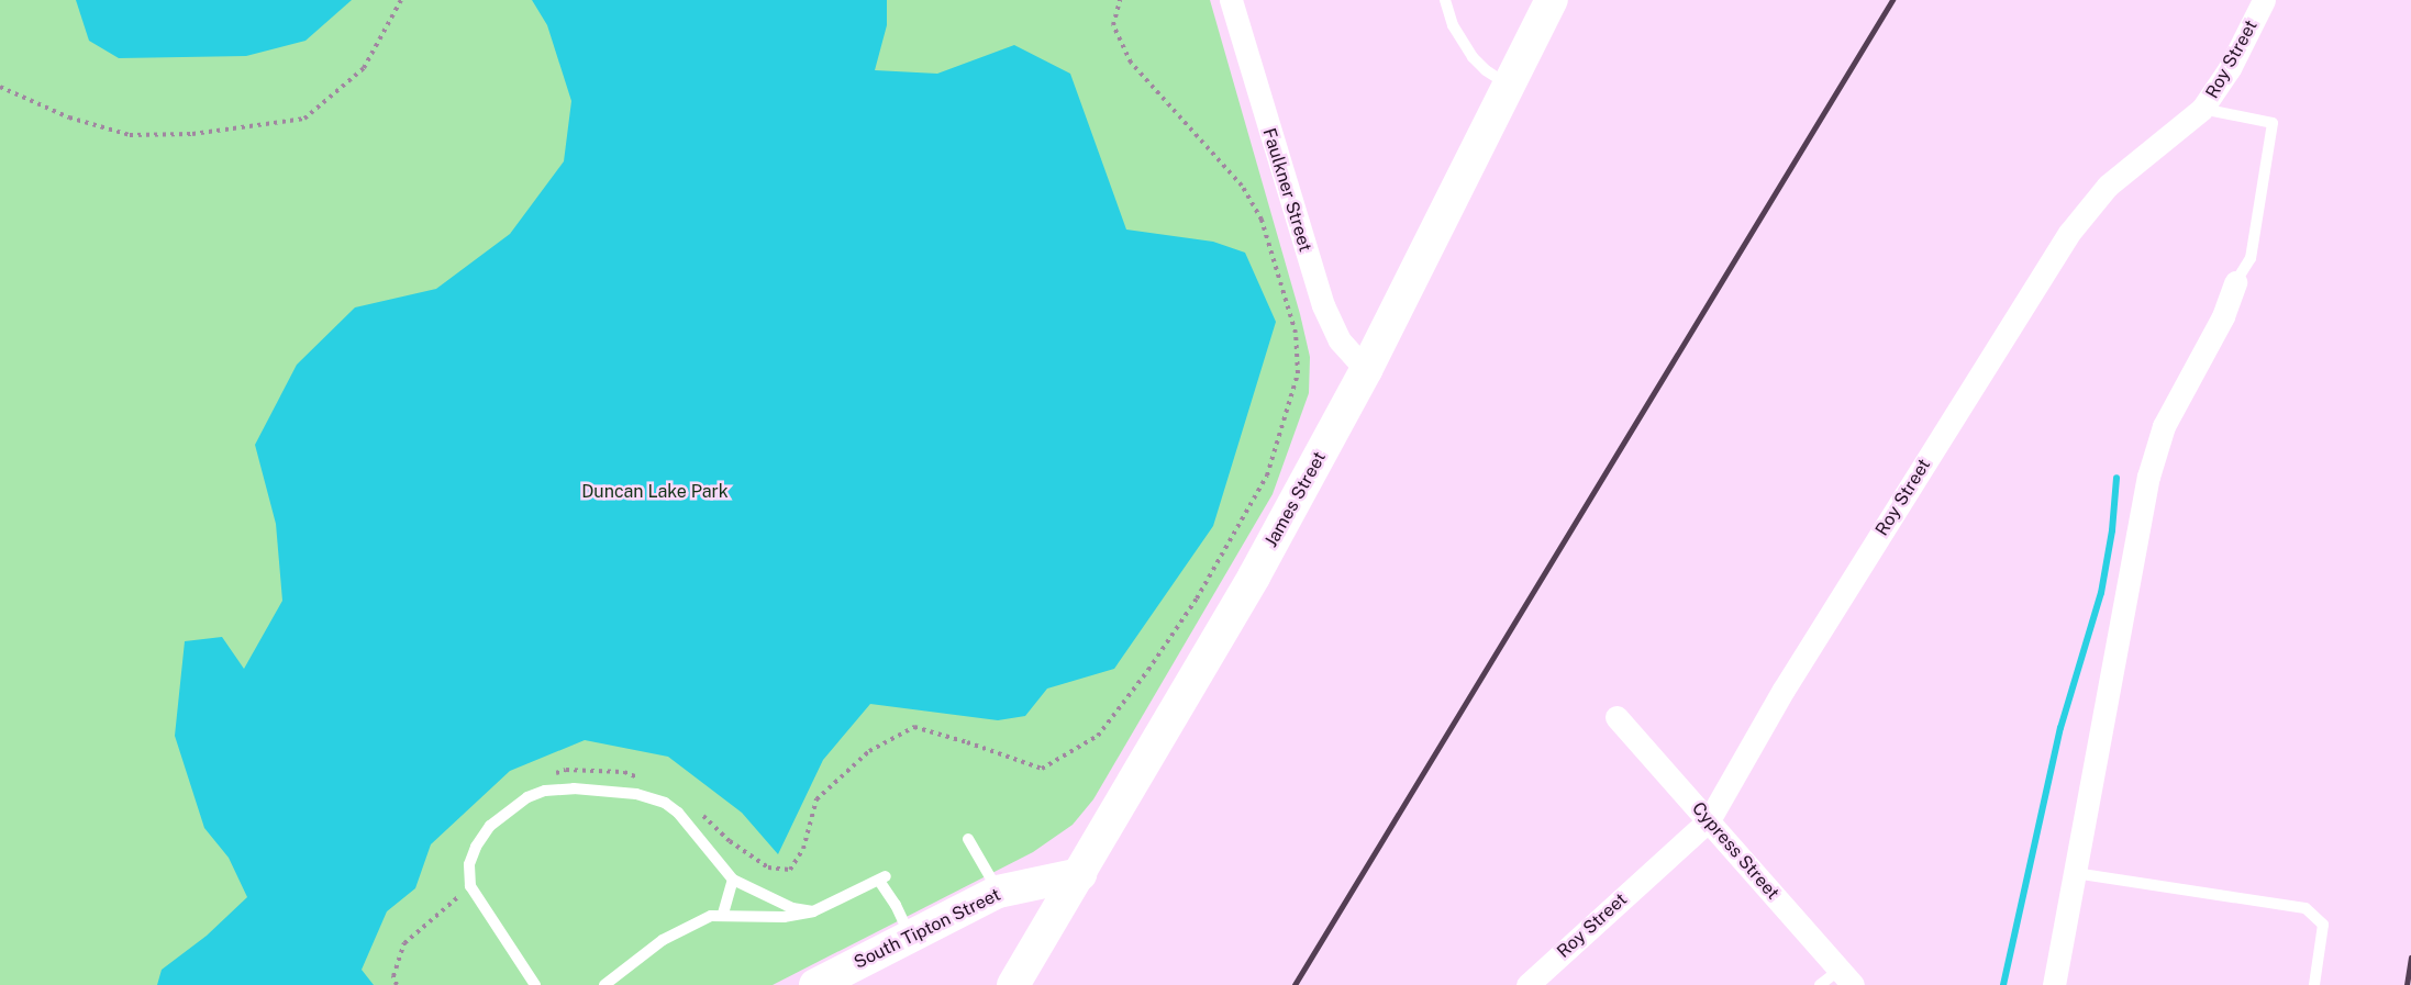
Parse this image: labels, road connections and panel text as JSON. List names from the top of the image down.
{
  "streets": {
    "street": [
      "Roy Street",
      "Faulkner Street",
      "James Street",
      "Cypress Street",
      "South Tipton Street"
    ]
  },
  "crossings": [
    ["Roy Street", "Cypress Street"],
    ["Faulkner Street", "James Street"],
    ["James Street", "South Tipton Street"]
  ],
  "parks": ["Duncan Lake Park"]
}
